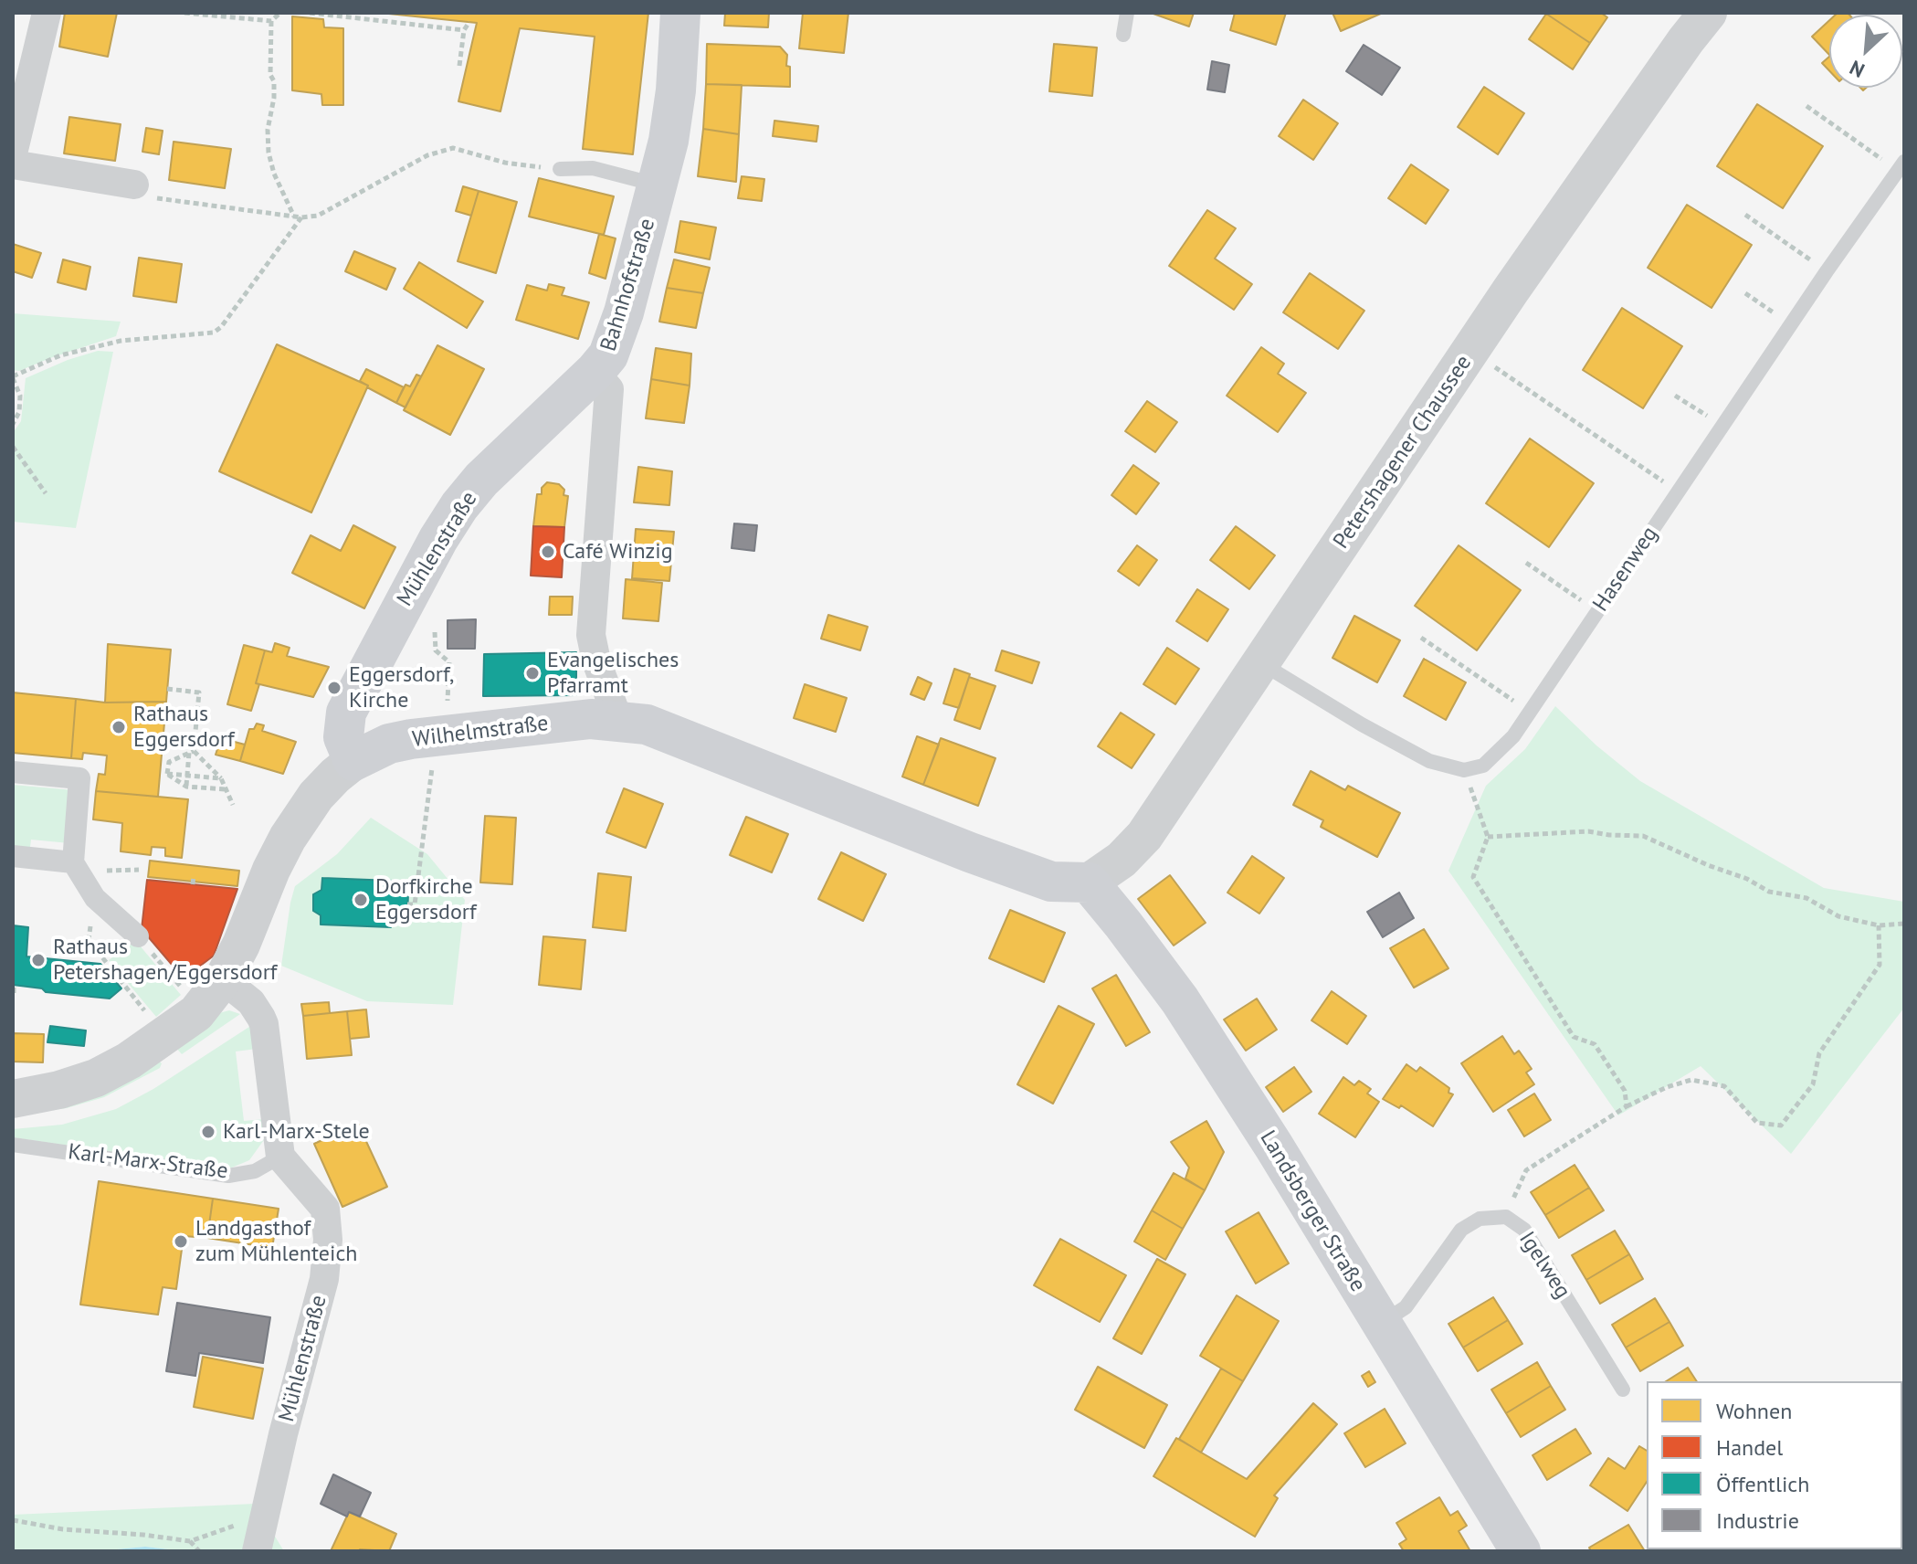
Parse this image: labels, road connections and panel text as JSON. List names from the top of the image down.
{
  "streets": {
    "main road": [
      "Bahnhofstraße",
      "Mühlenstraße",
      "Wilhelmstraße",
      "Landsberger Straße"
    ],
    "street": ["Petershagener Chaussee"],
    "lane": ["Hasenweg", "Karl-Marx-Straße", "Igelweg"]
  },
  "crossings": [
    ["Bahnhofstraße", "Mühlenstraße"],
    ["Bahnhofstraße", "Wilhelmstraße"],
    ["Petershagener Chaussee", "Wilhelmstraße"],
    ["Petershagener Chaussee", "Landsberger Straße"],
    ["Mühlenstraße", "Wilhelmstraße"],
    ["Mühlenstraße", "Karl-Marx-Straße"],
    ["Wilhelmstraße", "Landsberger Straße"],
    ["Landsberger Straße", "Igelweg"]
  ],
  "places": [
    "Café Winzig",
    "Evangelisches Pfarramt",
    "Eggersdorf, Kirche",
    "Rathaus Eggersdorf",
    "Dorfkirche Eggersdorf",
    "Rathaus Petershagen/Eggersdorf",
    "Karl-Marx-Stele",
    "Landgasthof zum Mühlenteich"
  ],
  "legend": [
    "Wohnen",
    "Handel",
    "Öffentlich",
    "Industrie"
  ],
  "north": "bottom left"
}
